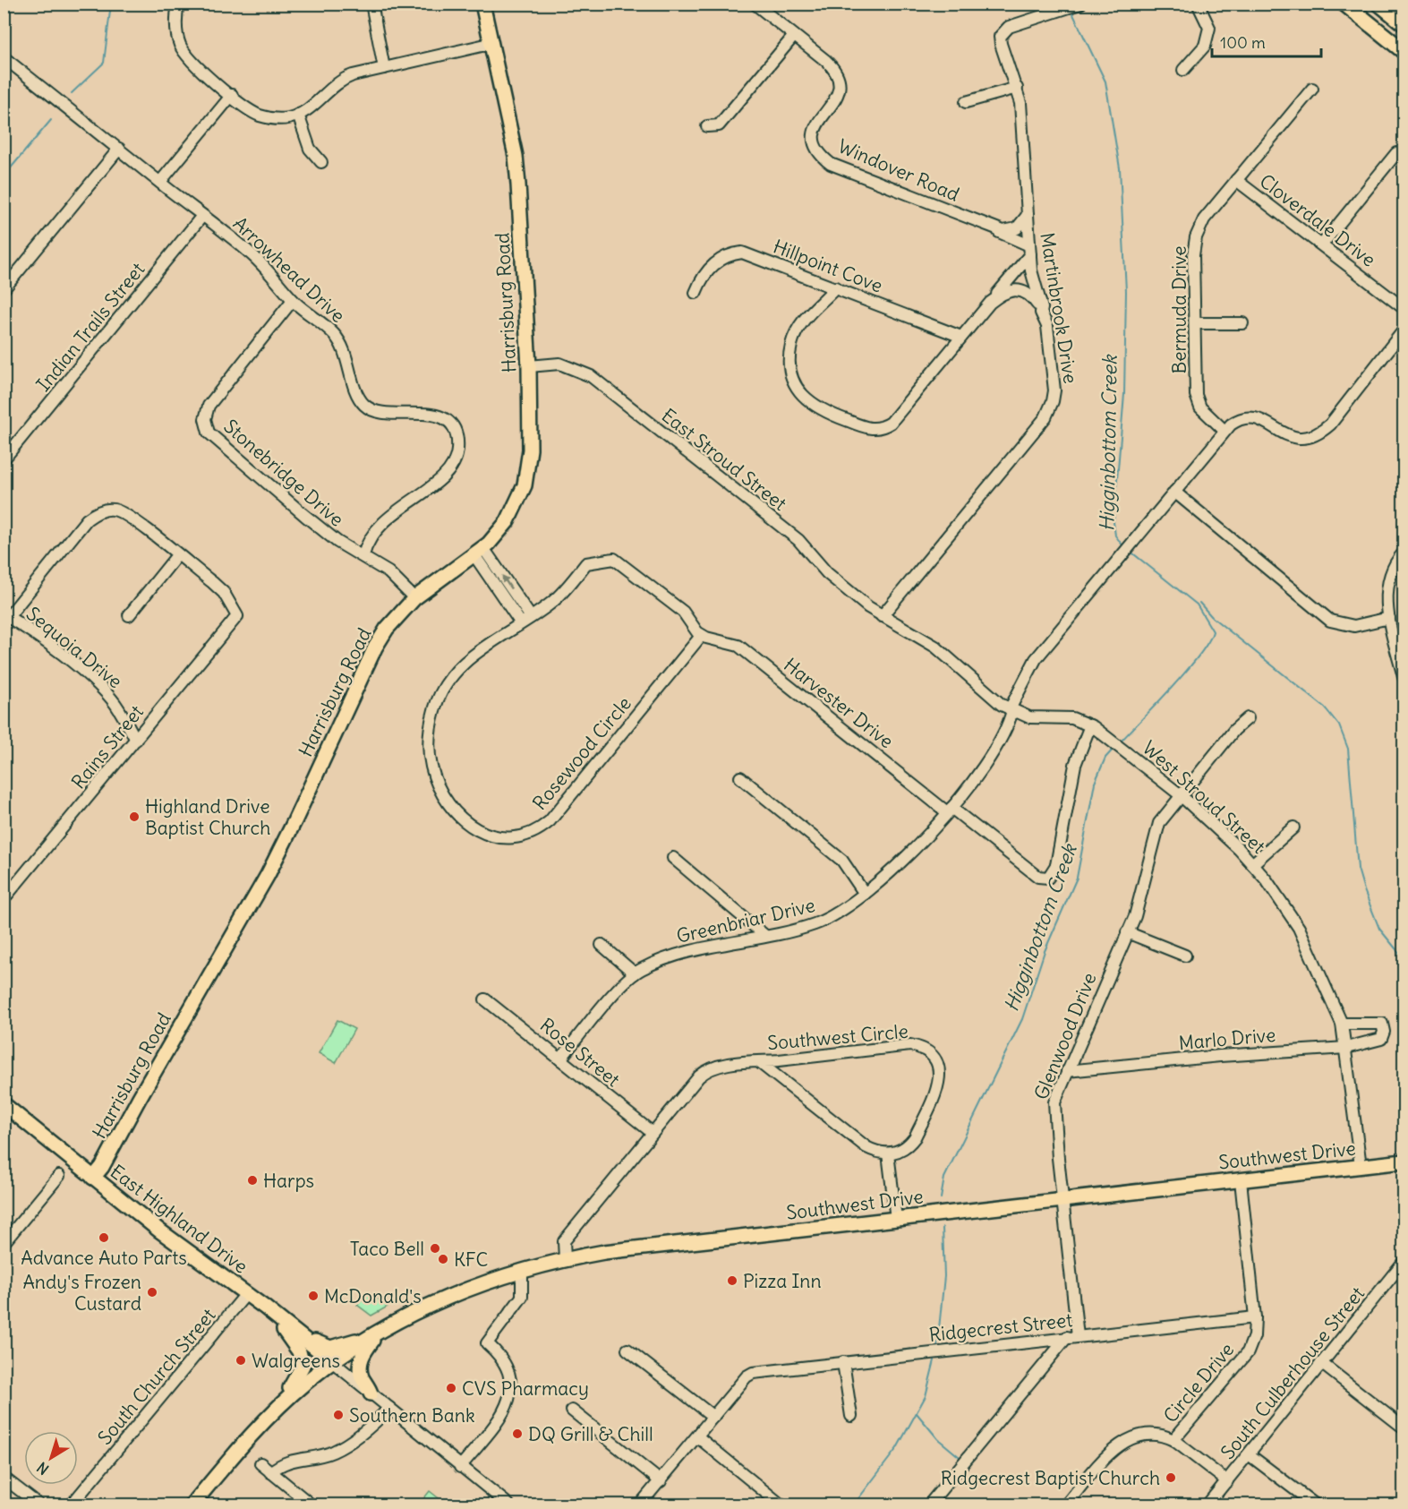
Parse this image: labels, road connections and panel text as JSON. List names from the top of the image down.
{
  "streets": {
    "main road": ["Harrisburg Road", "Southwest Drive", "East Highland Drive"],
    "street": [
      "Windover Road",
      "Cloverdale Drive",
      "Hillpoint Cove",
      "Arrowhead Drive",
      "Martinbrook Drive",
      "Bermuda Drive",
      "Indian Trails Street",
      "East Stroud Street",
      "Stonebridge Drive",
      "Sequoia Drive",
      "Harvester Drive",
      "Rains Street",
      "Rosewood Circle",
      "West Stroud Street",
      "Greenbriar Drive",
      "Glenwood Drive",
      "Southwest Circle",
      "Marlo Drive",
      "Rose Street",
      "Ridgecrest Street",
      "South Culberhouse Street",
      "South Church Street",
      "Circle Drive"
    ]
  },
  "crossings": [
    ["Windover Road", "Martinbrook Drive"],
    ["Cloverdale Drive", "Bermuda Drive"],
    ["Arrowhead Drive", "Indian Trails Street"],
    ["Arrowhead Drive", "Stonebridge Drive"],
    ["Harrisburg Road", "East Stroud Street"],
    ["Harrisburg Road", "Stonebridge Drive"],
    ["Harrisburg Road", "East Highland Drive"],
    ["Martinbrook Drive", "East Stroud Street"],
    ["Martinbrook Drive", "West Stroud Street"],
    ["Bermuda Drive", "Greenbriar Drive"],
    ["East Stroud Street", "West Stroud Street"],
    ["Sequoia Drive", "Rains Street"],
    ["Harvester Drive", "Rosewood Circle"],
    ["Harvester Drive", "West Stroud Street"],
    ["Harvester Drive", "Greenbriar Drive"],
    ["West Stroud Street", "Greenbriar Drive"],
    ["West Stroud Street", "Glenwood Drive"],
    ["West Stroud Street", "Marlo Drive"],
    ["West Stroud Street", "Southwest Drive"],
    ["Greenbriar Drive", "Rose Street"],
    ["Glenwood Drive", "Marlo Drive"],
    ["Glenwood Drive", "Southwest Drive"],
    ["Glenwood Drive", "Ridgecrest Street"],
    ["Southwest Circle", "Rose Street"],
    ["Southwest Circle", "Southwest Drive"],
    ["Southwest Drive", "East Highland Drive"],
    ["Southwest Drive", "Circle Drive"],
    ["East Highland Drive", "South Church Street"],
    ["Ridgecrest Street", "Circle Drive"]
  ],
  "water": ["Higginbottom Creek"],
  "places": [
    "Highland Drive Baptist Church",
    "Harps",
    "Advance Auto Parts",
    "Taco Bell",
    "KFC",
    "Pizza Inn",
    "Andy's Frozen Custard",
    "McDonald's",
    "Walgreens",
    "CVS Pharmacy",
    "Southern Bank",
    "DQ Grill & Chill",
    "Ridgecrest Baptist Church"
  ],
  "scale_bar": "100 m",
  "north": "bottom left"
}
